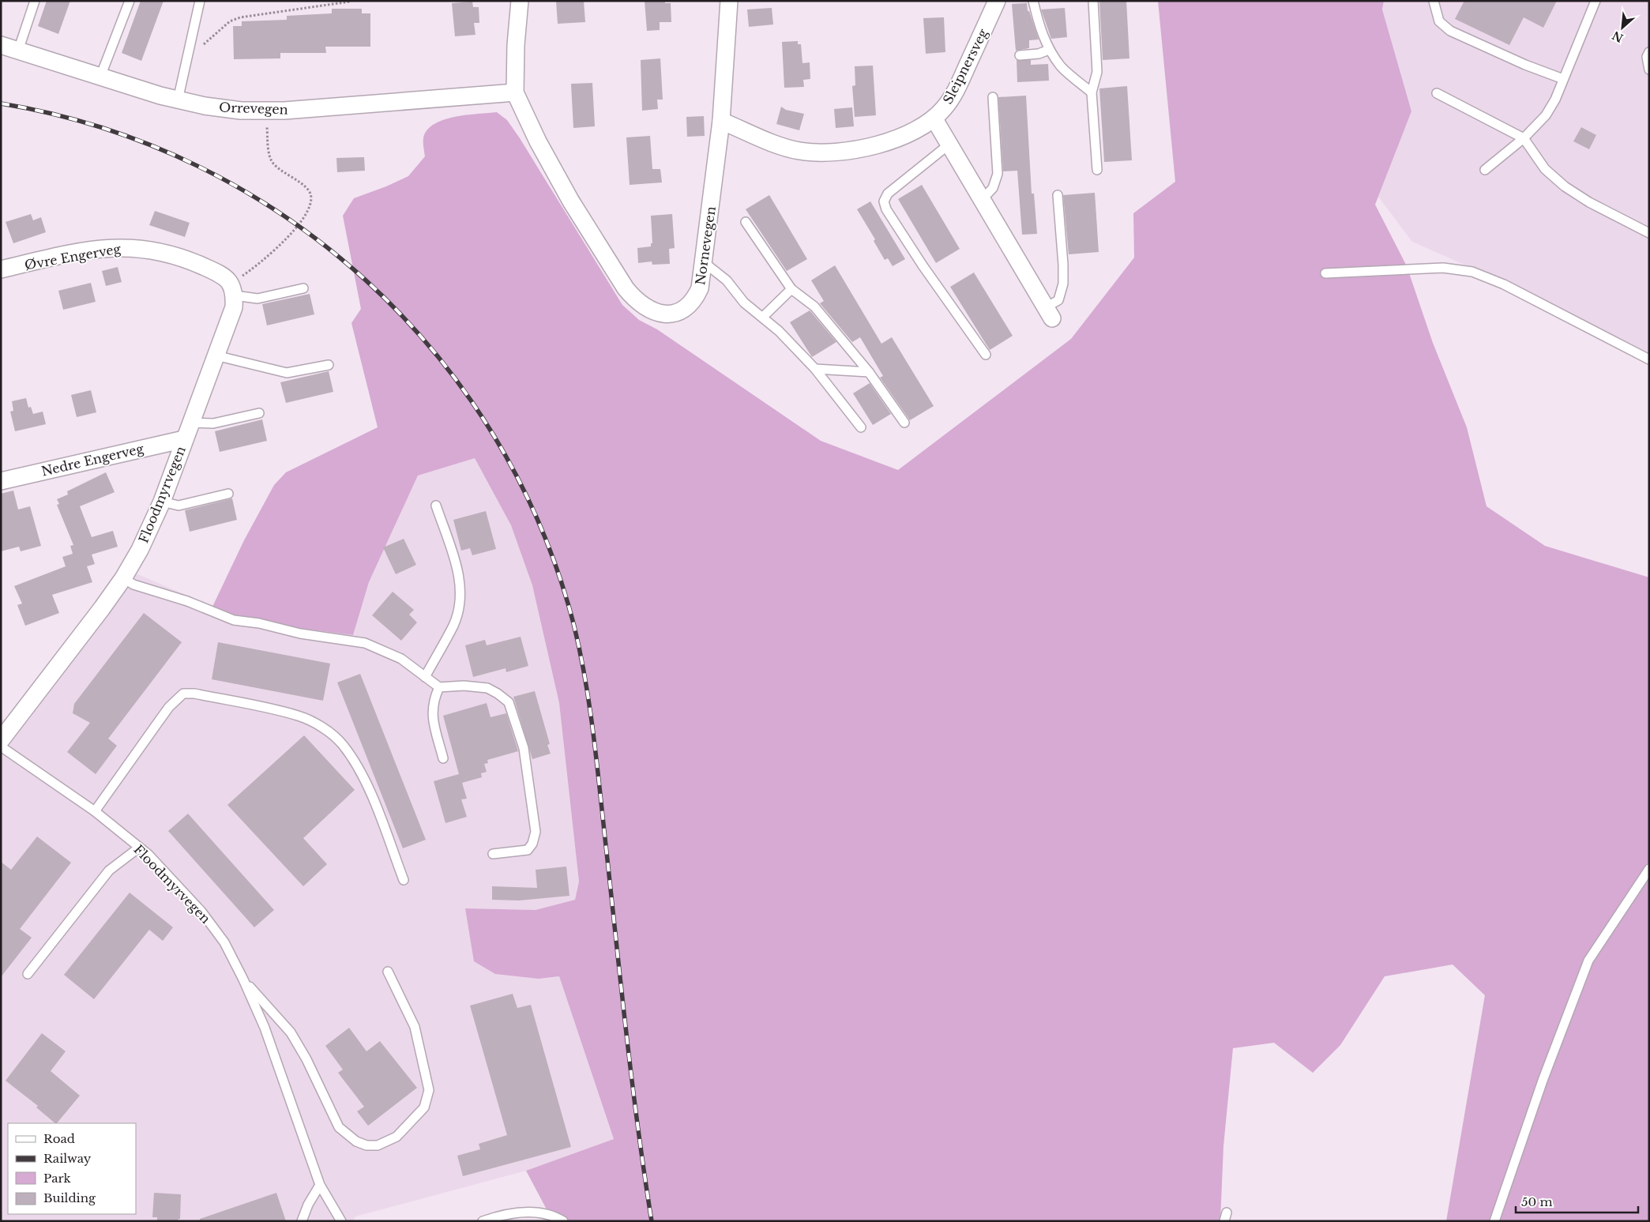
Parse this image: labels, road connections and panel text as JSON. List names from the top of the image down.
{
  "streets": {
    "street": [
      "Sleipnersveg",
      "Orrevegen",
      "Nornevegen",
      "Øvre Engerveg",
      "Nedre Engerveg",
      "Floodmyrvegen"
    ]
  },
  "crossings": [
    ["Sleipnersveg", "Nornevegen"],
    ["Orrevegen", "Nornevegen"],
    ["Øvre Engerveg", "Floodmyrvegen"],
    ["Nedre Engerveg", "Floodmyrvegen"]
  ],
  "legend": [
    "Road",
    "Railway",
    "Park",
    "Building"
  ],
  "scale_bar": "50 m",
  "north": "bottom left"
}
